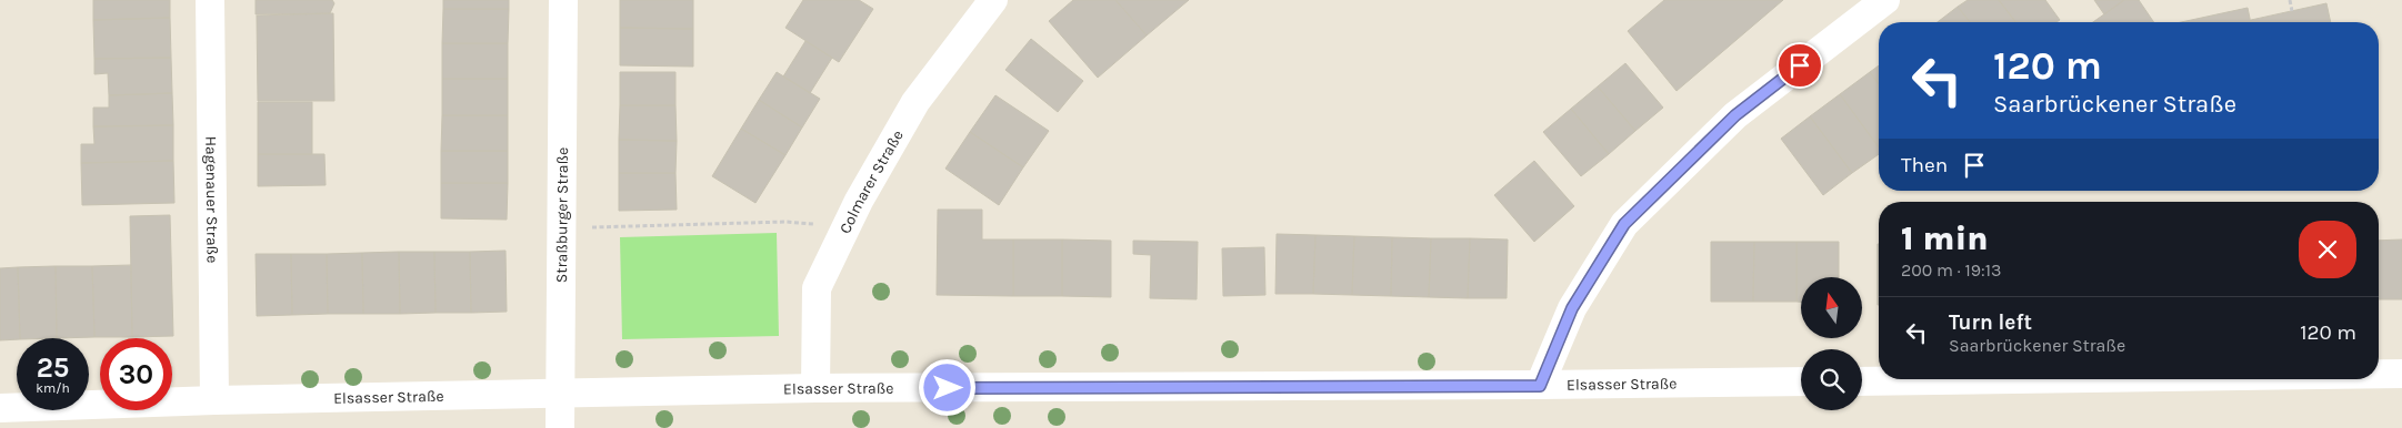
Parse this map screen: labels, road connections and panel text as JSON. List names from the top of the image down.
{
  "streets": {
    "street": [
      "Colmarer Straße",
      "Hagenauer Straße",
      "Straßburger Straße",
      "Elsasser Straße"
    ]
  },
  "crossings": [
    ["Colmarer Straße", "Elsasser Straße"],
    ["Hagenauer Straße", "Elsasser Straße"],
    ["Straßburger Straße", "Elsasser Straße"]
  ],
  "north": "top",
  "page": {
    "turn": ["120 m", "Saarbrückener Straße"],
    "then": "Then",
    "heading": ["1 min", "200 m · 19:13"],
    "list": [
      {
        "name": "Turn left",
        "note": "Saarbrückener Straße",
        "value": "120 m"
      }
    ],
    "speed": "25 km/h",
    "limit": "30"
  }
}
